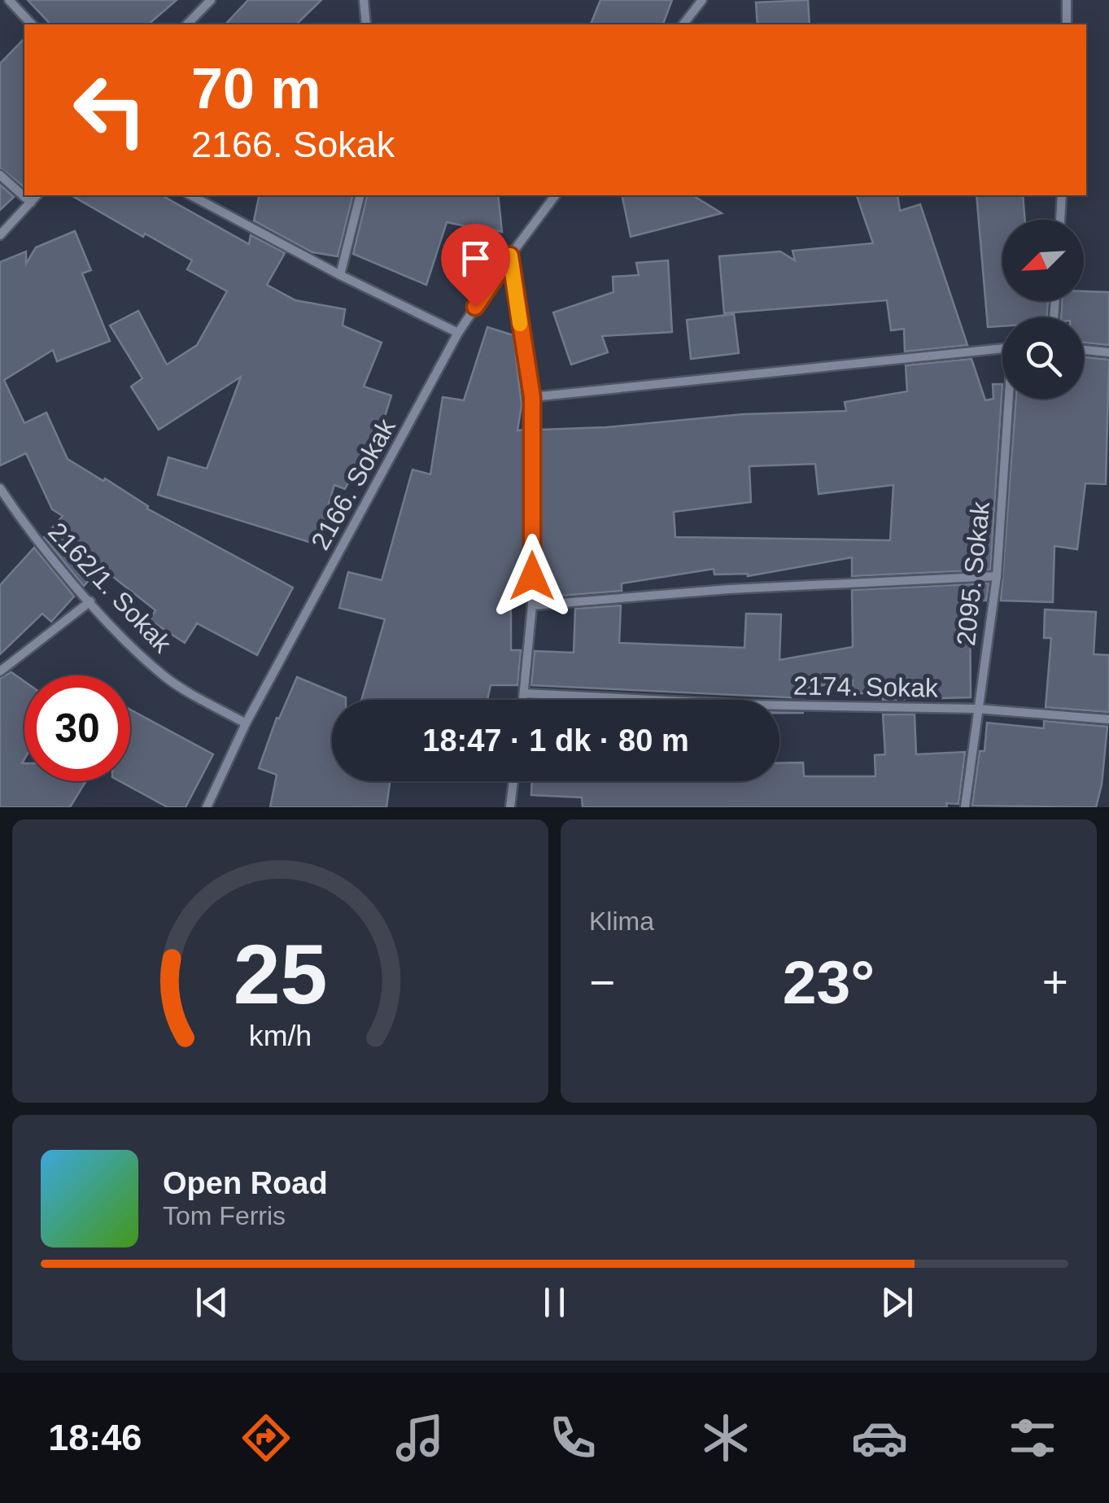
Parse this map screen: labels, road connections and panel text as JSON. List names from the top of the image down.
{
  "streets": {
    "street": [
      "2166. Sokak",
      "2095. Sokak",
      "2162/1. Sokak",
      "2174. Sokak"
    ]
  },
  "crossings": [
    ["2166. Sokak", "2162/1. Sokak"],
    ["2095. Sokak", "2174. Sokak"]
  ],
  "north": "bottom left",
  "page": {
    "turn": ["70 m", "2166. Sokak"],
    "limit": "30",
    "trip": "18:47 · 1 dk · 80 m",
    "tile": "Klima",
    "heat": ["−", "23°", "+"],
    "song": ["Open Road", "Tom Ferris"],
    "tabs": "18:46",
    "gauge": ["25", "km/h"]
  }
}
